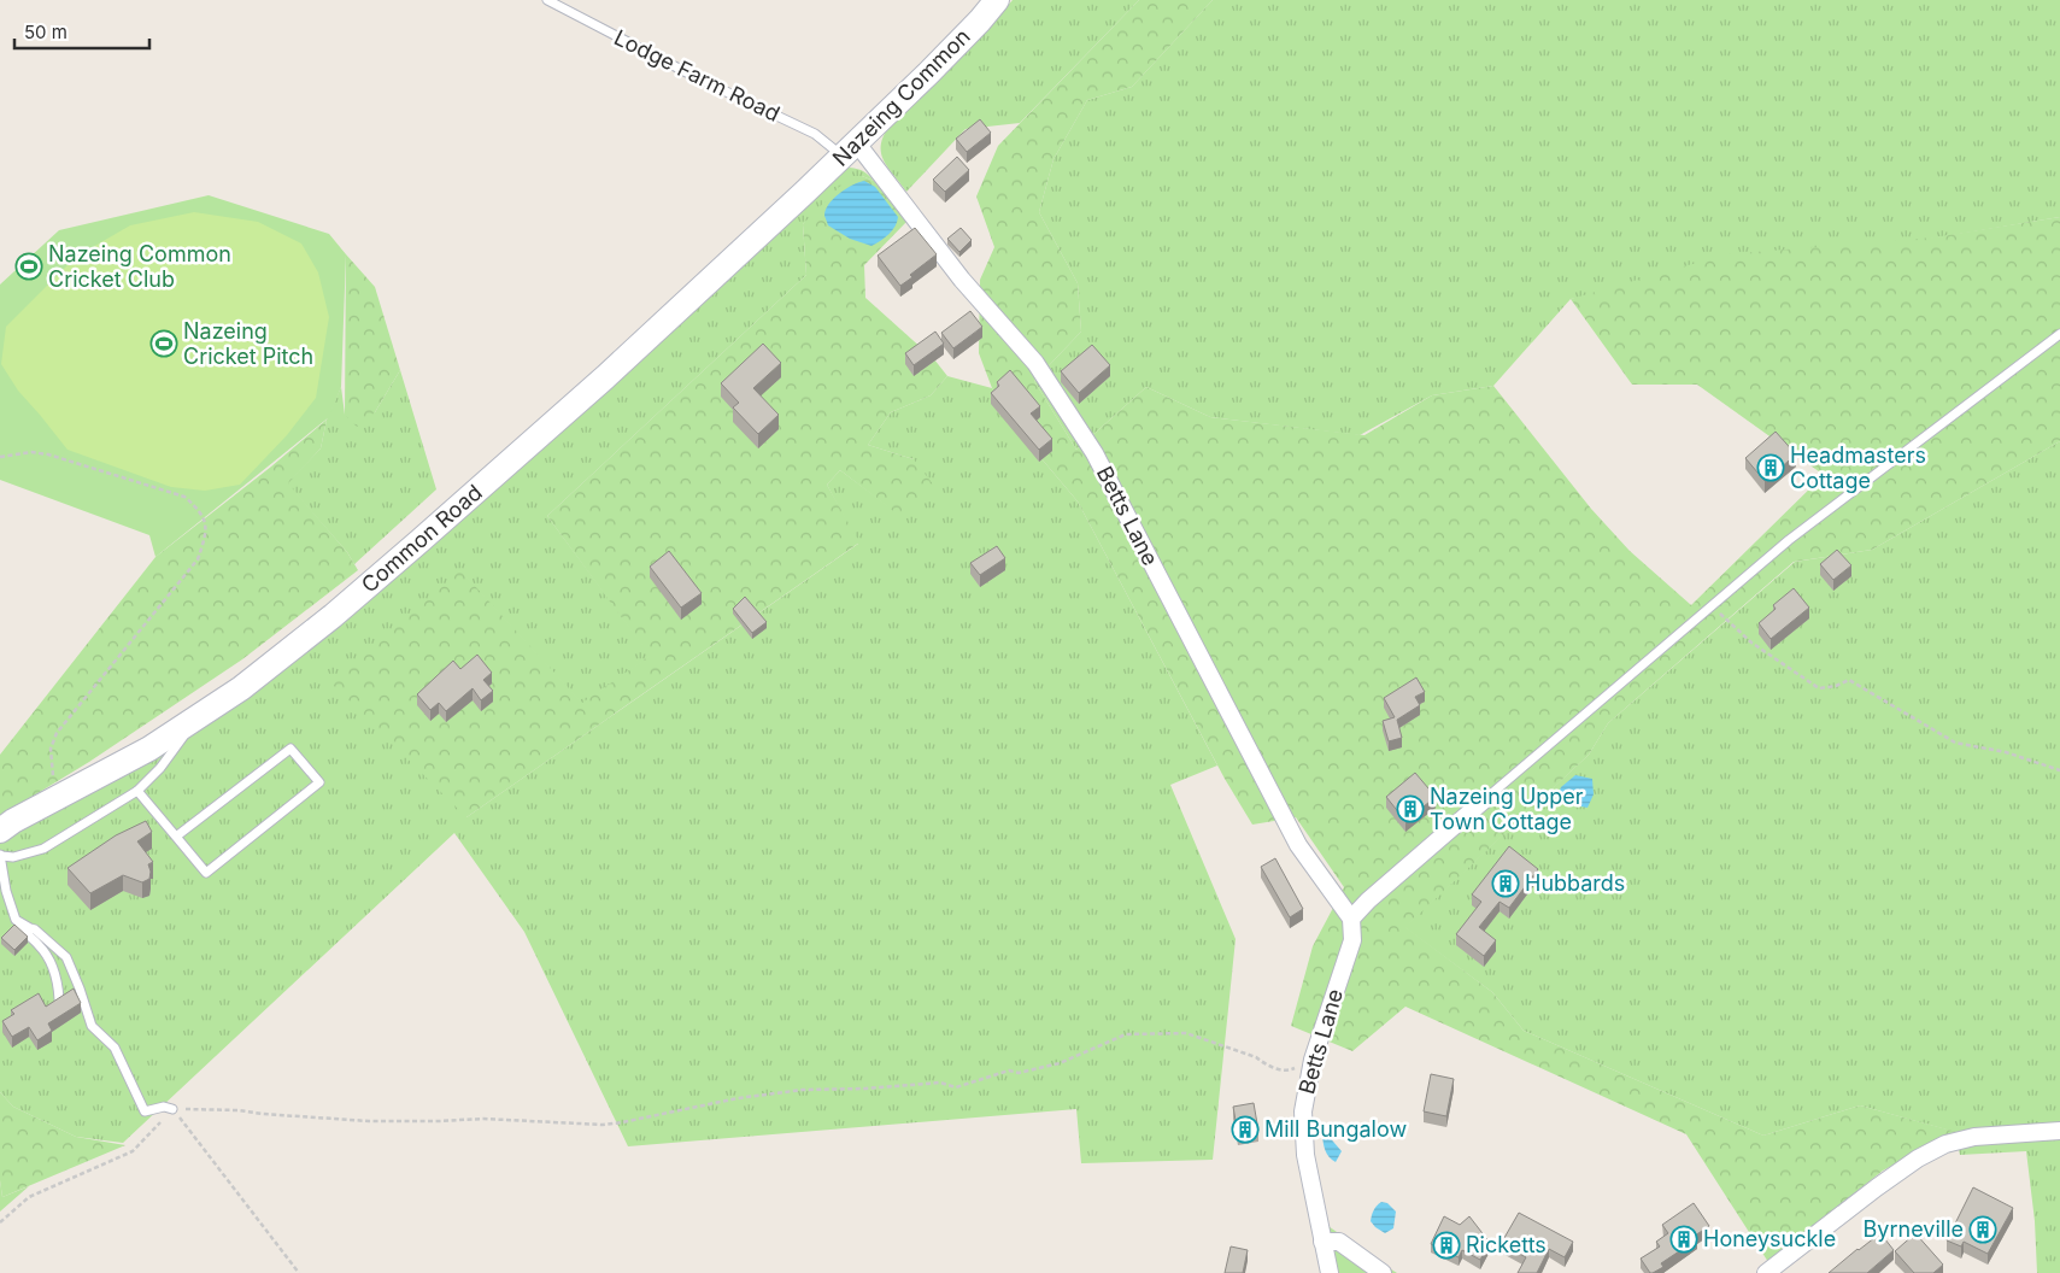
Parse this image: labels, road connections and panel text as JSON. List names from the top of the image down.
{
  "streets": {
    "street": ["Nazeing Common", "Betts Lane", "Common Road"],
    "lane": ["Lodge Farm Road"]
  },
  "crossings": [
    ["Lodge Farm Road", "Nazeing Common"],
    ["Lodge Farm Road", "Betts Lane"],
    ["Nazeing Common", "Betts Lane"],
    ["Nazeing Common", "Common Road"]
  ],
  "places": {
    "sports": ["Nazeing Common Cricket Club", "Nazeing Cricket Pitch"],
    "building": [
      "Headmasters Cottage",
      "Nazeing Upper Town Cottage",
      "Hubbards",
      "Mill Bungalow",
      "Byrneville",
      "Honeysuckle",
      "Ricketts"
    ]
  },
  "scale_bar": "50 m"
}
